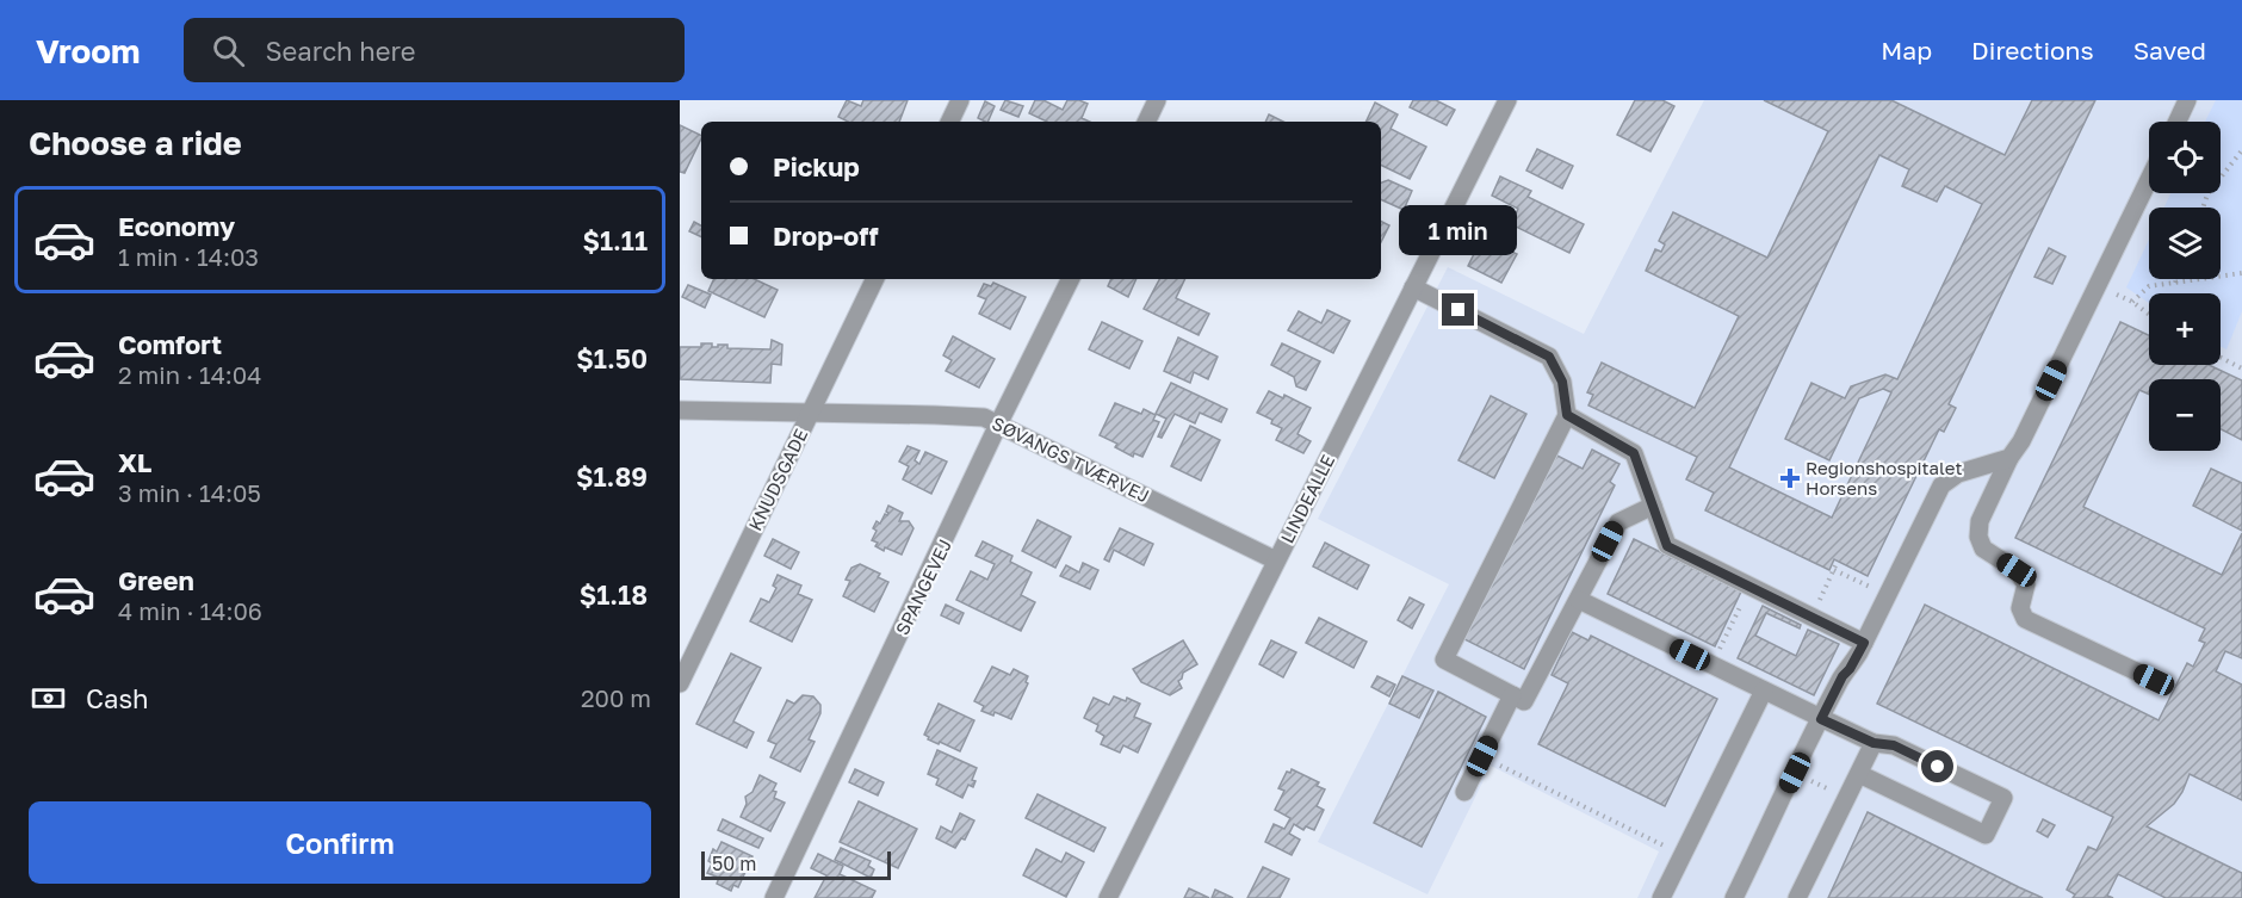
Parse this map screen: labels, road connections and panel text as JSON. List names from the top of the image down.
{
  "streets": {
    "street": [
      "SØVANGS TVÆRVEJ",
      "KNUDSGADE",
      "LINDEALLE",
      "SPANGEVEJ"
    ]
  },
  "crossings": [
    ["SØVANGS TVÆRVEJ", "KNUDSGADE"],
    ["SØVANGS TVÆRVEJ", "LINDEALLE"],
    ["SØVANGS TVÆRVEJ", "SPANGEVEJ"]
  ],
  "places": {
    "health": ["Regionshospitalet Horsens"]
  },
  "scale_bar": "50 m",
  "page": {
    "header": "Vroom",
    "search": "Search here",
    "nav": ["Map", "Directions", "Saved"],
    "heading": "Choose a ride",
    "map_buttons": ["+", "−"],
    "banner": ["Pickup", "Drop-off"],
    "list": [
      {
        "name": "Economy",
        "note": "1 min · 14:03",
        "value": "$1.11"
      },
      {
        "name": "Comfort",
        "note": "2 min · 14:04",
        "value": "$1.50"
      },
      {
        "name": "XL",
        "note": "3 min · 14:05",
        "value": "$1.89"
      },
      {
        "name": "Green",
        "note": "4 min · 14:06",
        "value": "$1.18"
      }
    ],
    "bubble": "1 min",
    "pay": ["Cash", "200 m"],
    "buttons": "Confirm",
    "scale": "50 m"
  }
}
